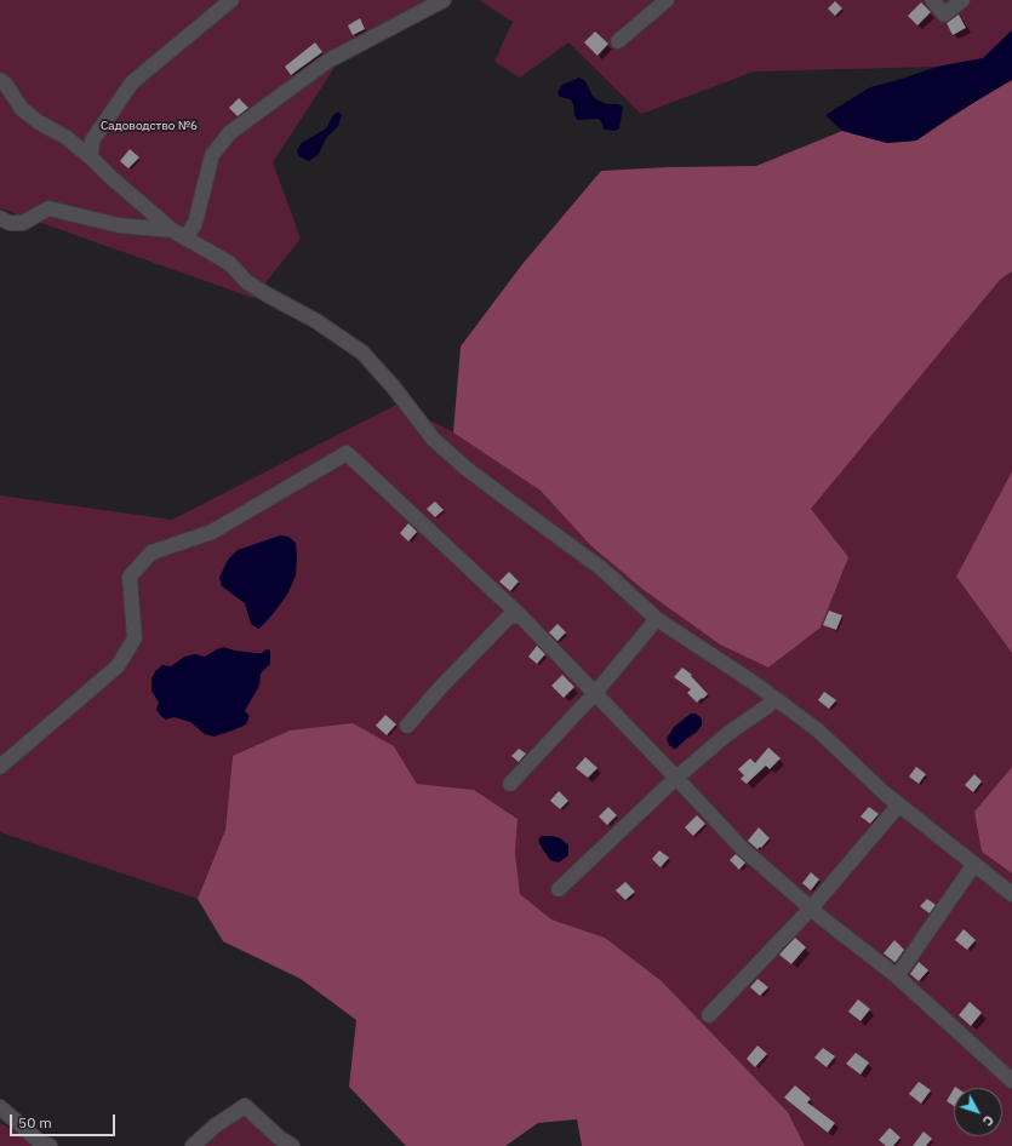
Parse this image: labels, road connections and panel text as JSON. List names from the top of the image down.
{
  "parks": ["Садоводство №6"],
  "scale_bar": "50 m",
  "north": "bottom right"
}
